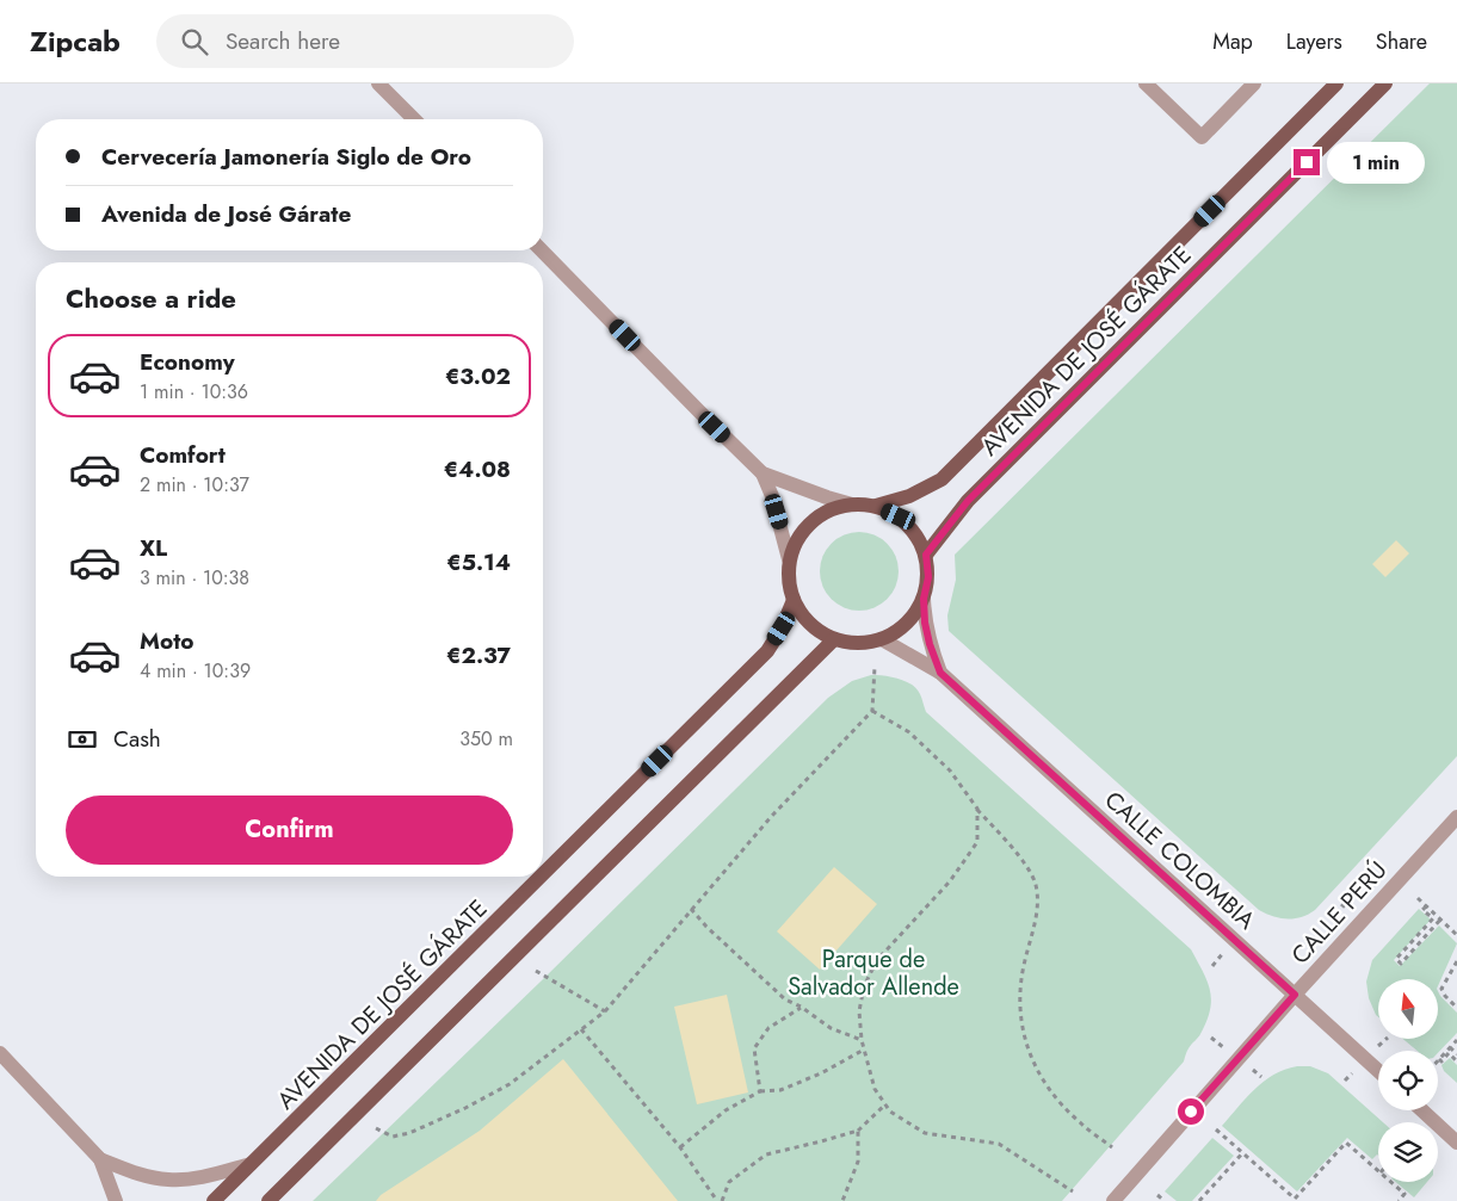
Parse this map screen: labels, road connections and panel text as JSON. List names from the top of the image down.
{
  "streets": {
    "main road": ["AVENIDA DE JOSÉ GÁRATE"],
    "street": ["CALLE COLOMBIA", "CALLE PERÚ"]
  },
  "crossings": [
    ["AVENIDA DE JOSÉ GÁRATE", "CALLE COLOMBIA"],
    ["CALLE COLOMBIA", "CALLE PERÚ"]
  ],
  "parks": ["Parque de Salvador Allende"],
  "north": "top",
  "page": {
    "header": "Zipcab",
    "search": "Search here",
    "nav": ["Map", "Layers", "Share"],
    "banner": ["Cervecería Jamonería Siglo de Oro", "Avenida de José Gárate"],
    "bubble": "1 min",
    "heading": "Choose a ride",
    "list": [
      {
        "name": "Economy",
        "note": "1 min · 10:36",
        "value": "€3.02"
      },
      {
        "name": "Comfort",
        "note": "2 min · 10:37",
        "value": "€4.08"
      },
      {
        "name": "XL",
        "note": "3 min · 10:38",
        "value": "€5.14"
      },
      {
        "name": "Moto",
        "note": "4 min · 10:39",
        "value": "€2.37"
      }
    ],
    "pay": ["Cash", "350 m"],
    "buttons": "Confirm"
  }
}
